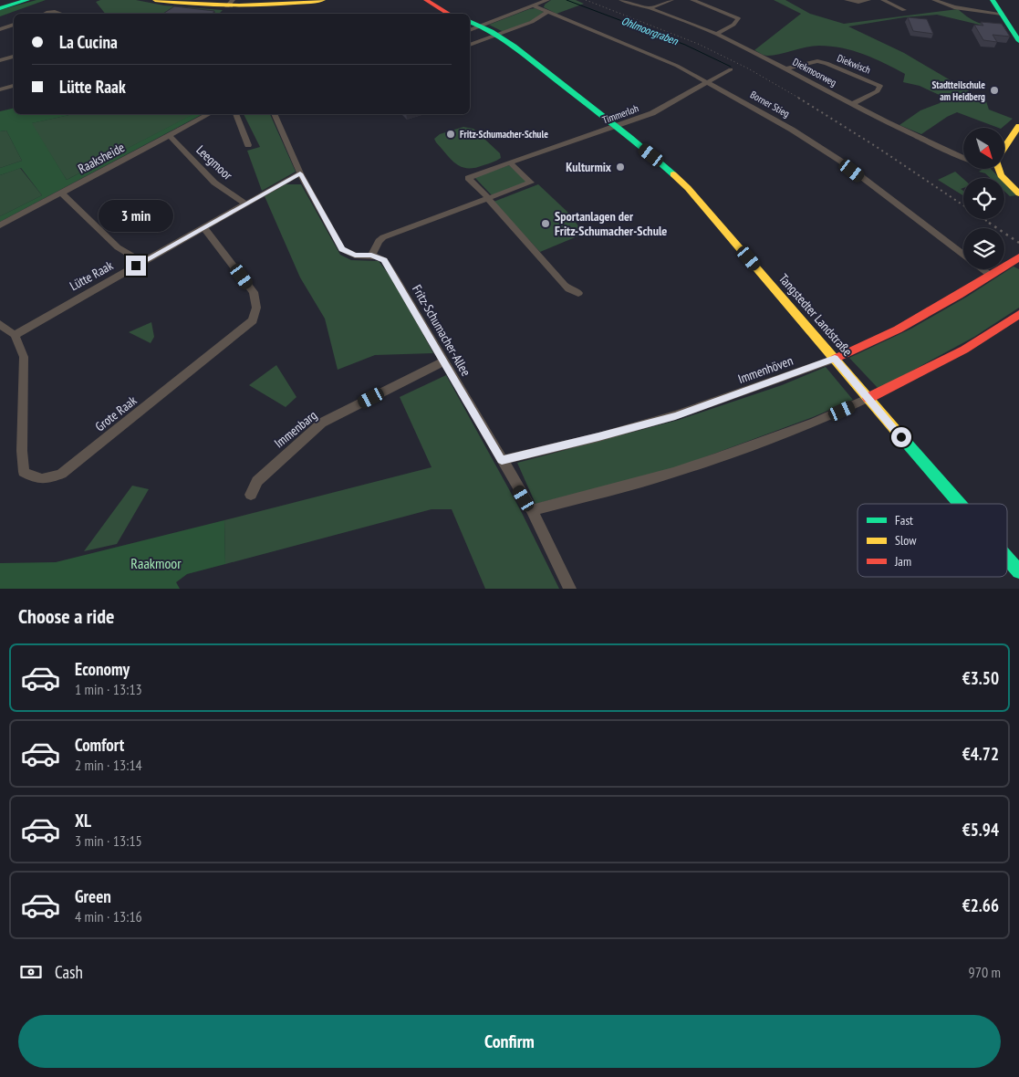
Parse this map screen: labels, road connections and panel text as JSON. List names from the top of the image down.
{
  "streets": {
    "street": [
      "Diekwisch",
      "Diekmoorweg",
      "Borner Stieg",
      "Timmerloh",
      "Raaksheide",
      "Leegmoor",
      "Lütte Raak",
      "Tangstedter Landstraße",
      "Fritz-Schumacher-Allee",
      "Immenhöven",
      "Grote Raak",
      "Immenbarg"
    ]
  },
  "crossings": [
    ["Diekwisch", "Diekmoorweg"],
    ["Borner Stieg", "Timmerloh"],
    ["Borner Stieg", "Immenhöven"],
    ["Timmerloh", "Tangstedter Landstraße"],
    ["Raaksheide", "Leegmoor"],
    ["Leegmoor", "Lütte Raak"],
    ["Lütte Raak", "Fritz-Schumacher-Allee"],
    ["Lütte Raak", "Grote Raak"],
    ["Tangstedter Landstraße", "Immenhöven"],
    ["Fritz-Schumacher-Allee", "Immenhöven"],
    ["Fritz-Schumacher-Allee", "Immenbarg"]
  ],
  "water": ["Ohlmoorgraben"],
  "parks": ["Raakmoor"],
  "places": [
    "Stadtteilschule am Heidberg",
    "Fritz-Schumacher-Schule",
    "Kulturmix",
    "Sportanlagen der Fritz-Schumacher-Schule"
  ],
  "legend": ["Fast", "Slow", "Jam"],
  "north": "bottom right",
  "page": {
    "banner": ["La Cucina", "Lütte Raak"],
    "bubble": "3 min",
    "heading": "Choose a ride",
    "list": [
      {
        "name": "Economy",
        "note": "1 min · 13:13",
        "value": "€3.50"
      },
      {
        "name": "Comfort",
        "note": "2 min · 13:14",
        "value": "€4.72"
      },
      {
        "name": "XL",
        "note": "3 min · 13:15",
        "value": "€5.94"
      },
      {
        "name": "Green",
        "note": "4 min · 13:16",
        "value": "€2.66"
      }
    ],
    "pay": ["Cash", "970 m"],
    "buttons": "Confirm"
  }
}
